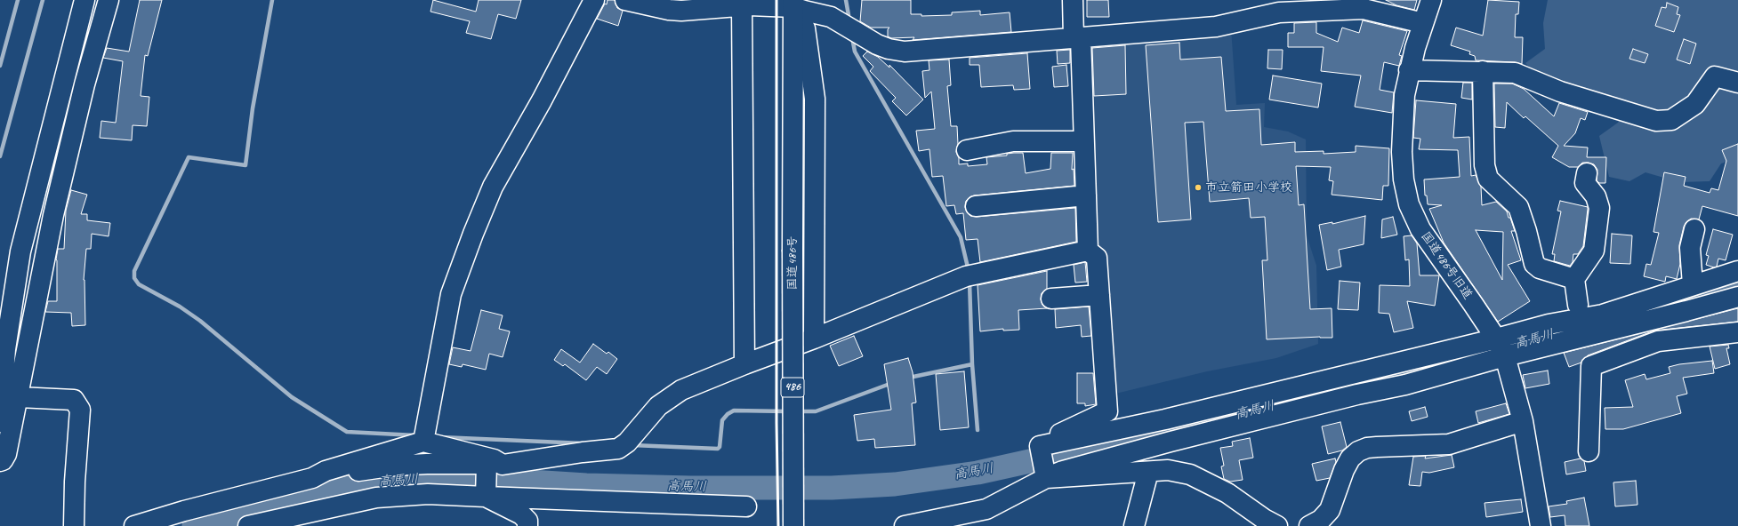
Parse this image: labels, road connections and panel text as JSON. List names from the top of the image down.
{
  "streets": {
    "main road": ["国道486号", "国道486号旧道", "486"]
  },
  "water": ["高馬川"],
  "places": ["市立箭田小学校"]
}
